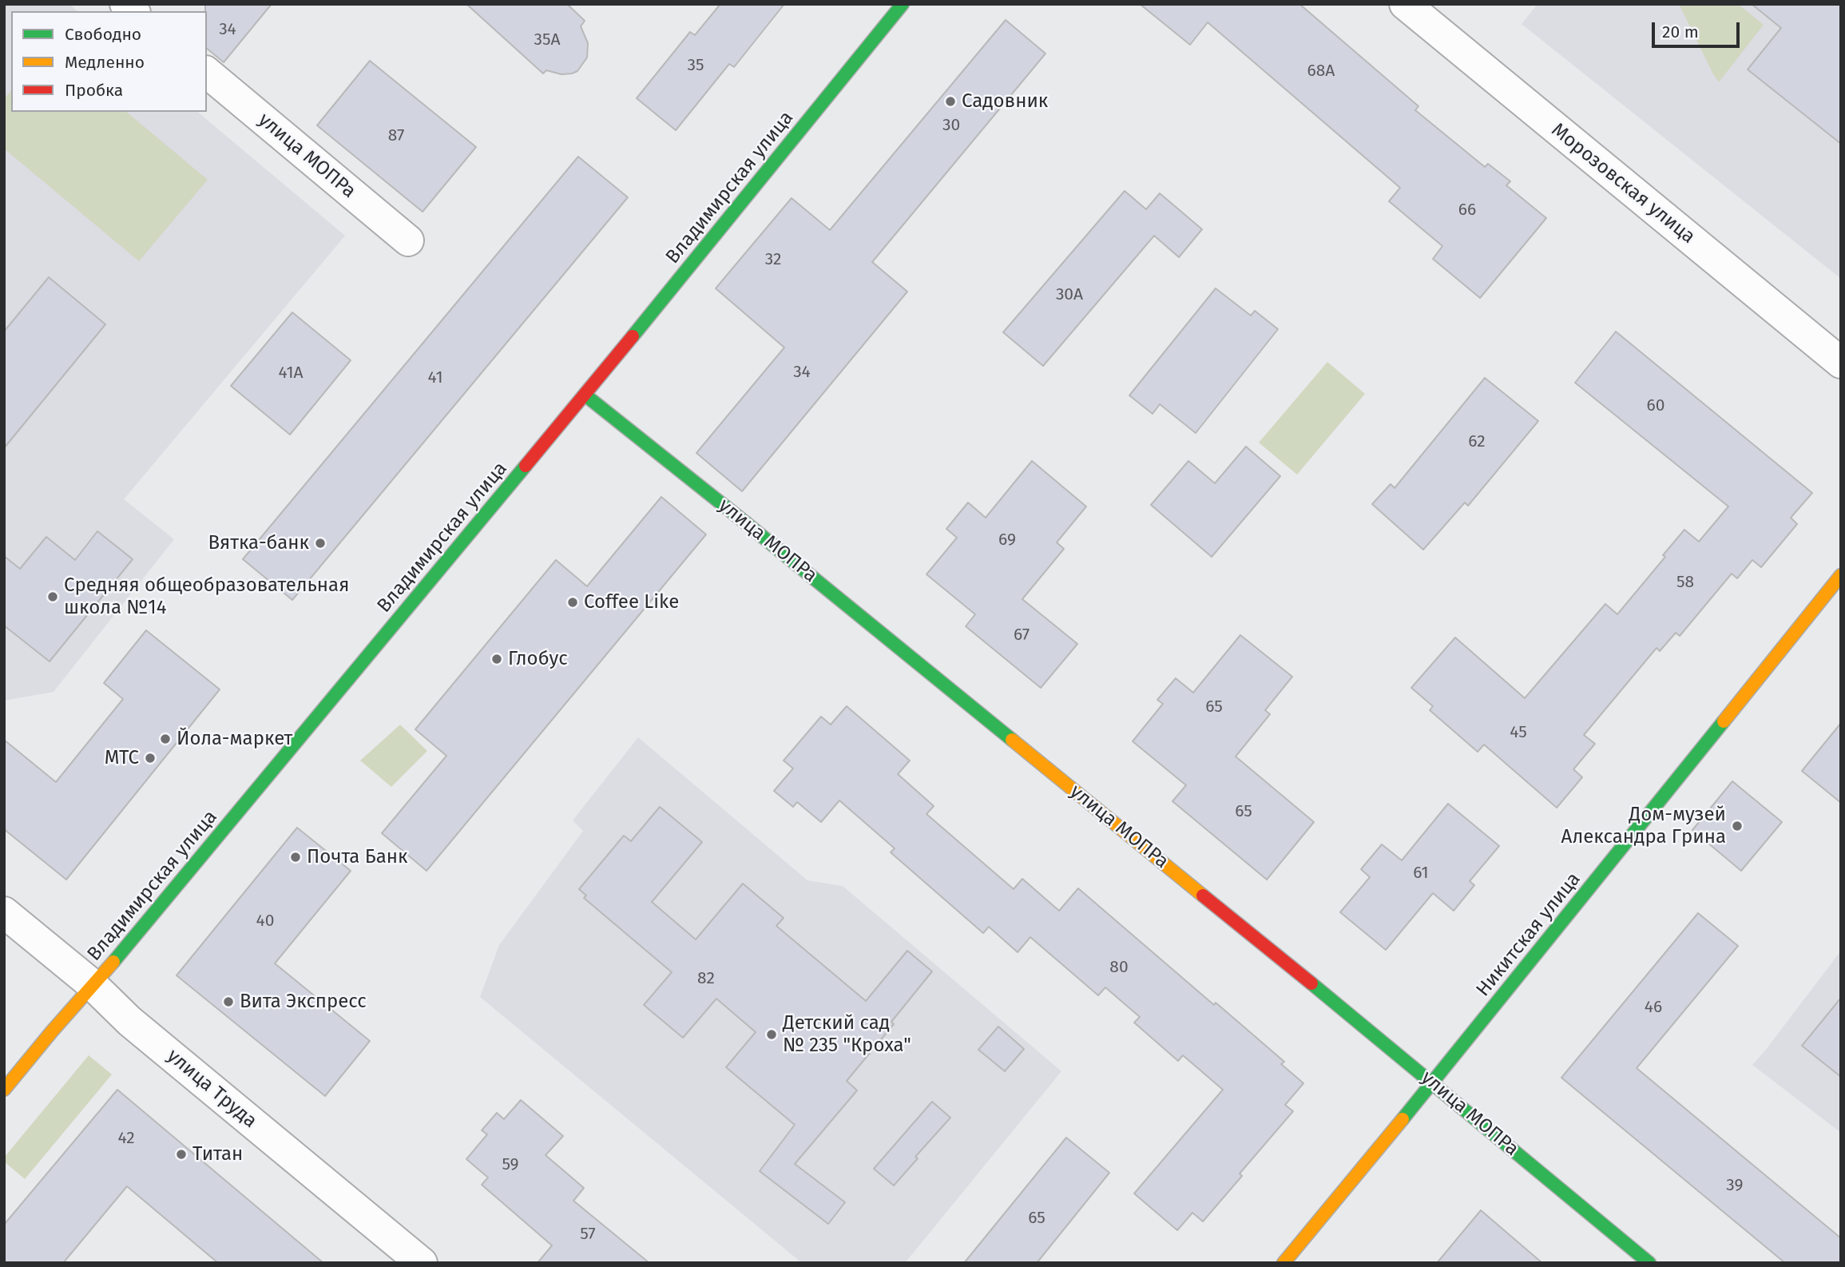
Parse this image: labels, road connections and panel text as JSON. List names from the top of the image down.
{
  "streets": {
    "street": [
      "улица МОПРа",
      "Морозовская улица",
      "Владимирская улица",
      "Никитская улица",
      "улица Труда"
    ]
  },
  "crossings": [
    ["улица МОПРа", "Владимирская улица"],
    ["улица МОПРа", "Никитская улица"],
    ["Владимирская улица", "улица Труда"]
  ],
  "places": [
    "Садовник",
    "Вятка-банк",
    "Средняя общеобразовательная школа №14",
    "Coffee Like",
    "Глобус",
    "Йола-маркет",
    "МТС",
    "Дом-музей Александра Грина",
    "Почта Банк",
    "Вита Экспресс",
    "Детский сад № 235 \"Кроха\"",
    "Титан"
  ],
  "house_numbers": [
    "34",
    "35А",
    "35",
    "68А",
    "30",
    "87",
    "66",
    "32",
    "30А",
    "34",
    "41А",
    "41",
    "60",
    "62",
    "69",
    "58",
    "67",
    "65",
    "45",
    "65",
    "61",
    "40",
    "80",
    "82",
    "46",
    "42",
    "59",
    "39",
    "65",
    "57"
  ],
  "legend": ["Свободно", "Медленно", "Пробка"],
  "scale_bar": "20 m"
}
